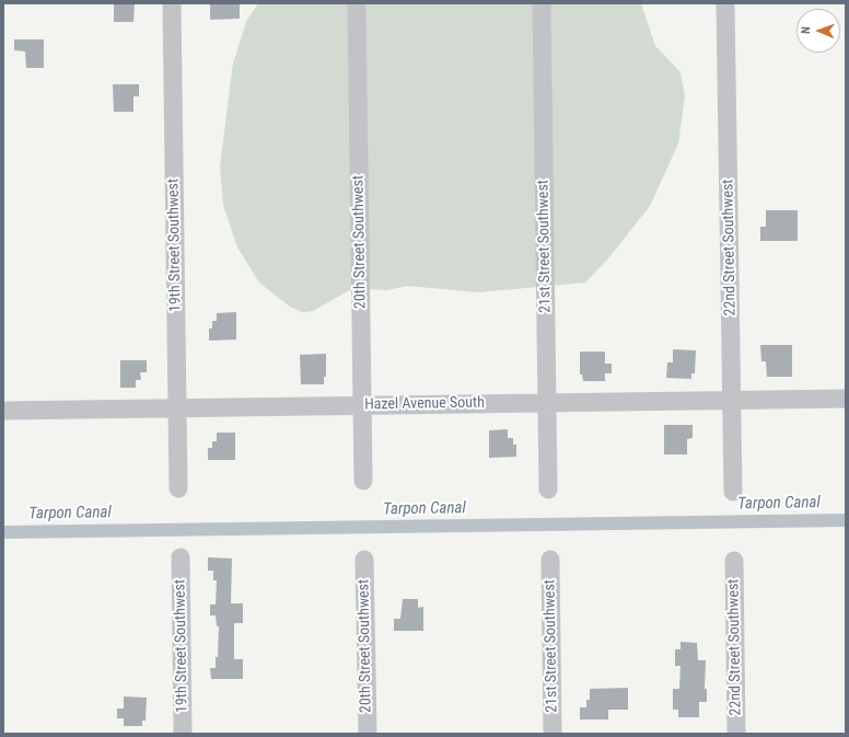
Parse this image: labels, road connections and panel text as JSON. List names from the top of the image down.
{
  "streets": {
    "street": [
      "20th Street Southwest",
      "19th Street Southwest",
      "21st Street Southwest",
      "22nd Street Southwest",
      "Hazel Avenue South"
    ]
  },
  "crossings": [
    ["20th Street Southwest", "Hazel Avenue South"],
    ["19th Street Southwest", "Hazel Avenue South"],
    ["21st Street Southwest", "Hazel Avenue South"],
    ["22nd Street Southwest", "Hazel Avenue South"]
  ],
  "water": ["Tarpon Canal"],
  "north": "left"
}
